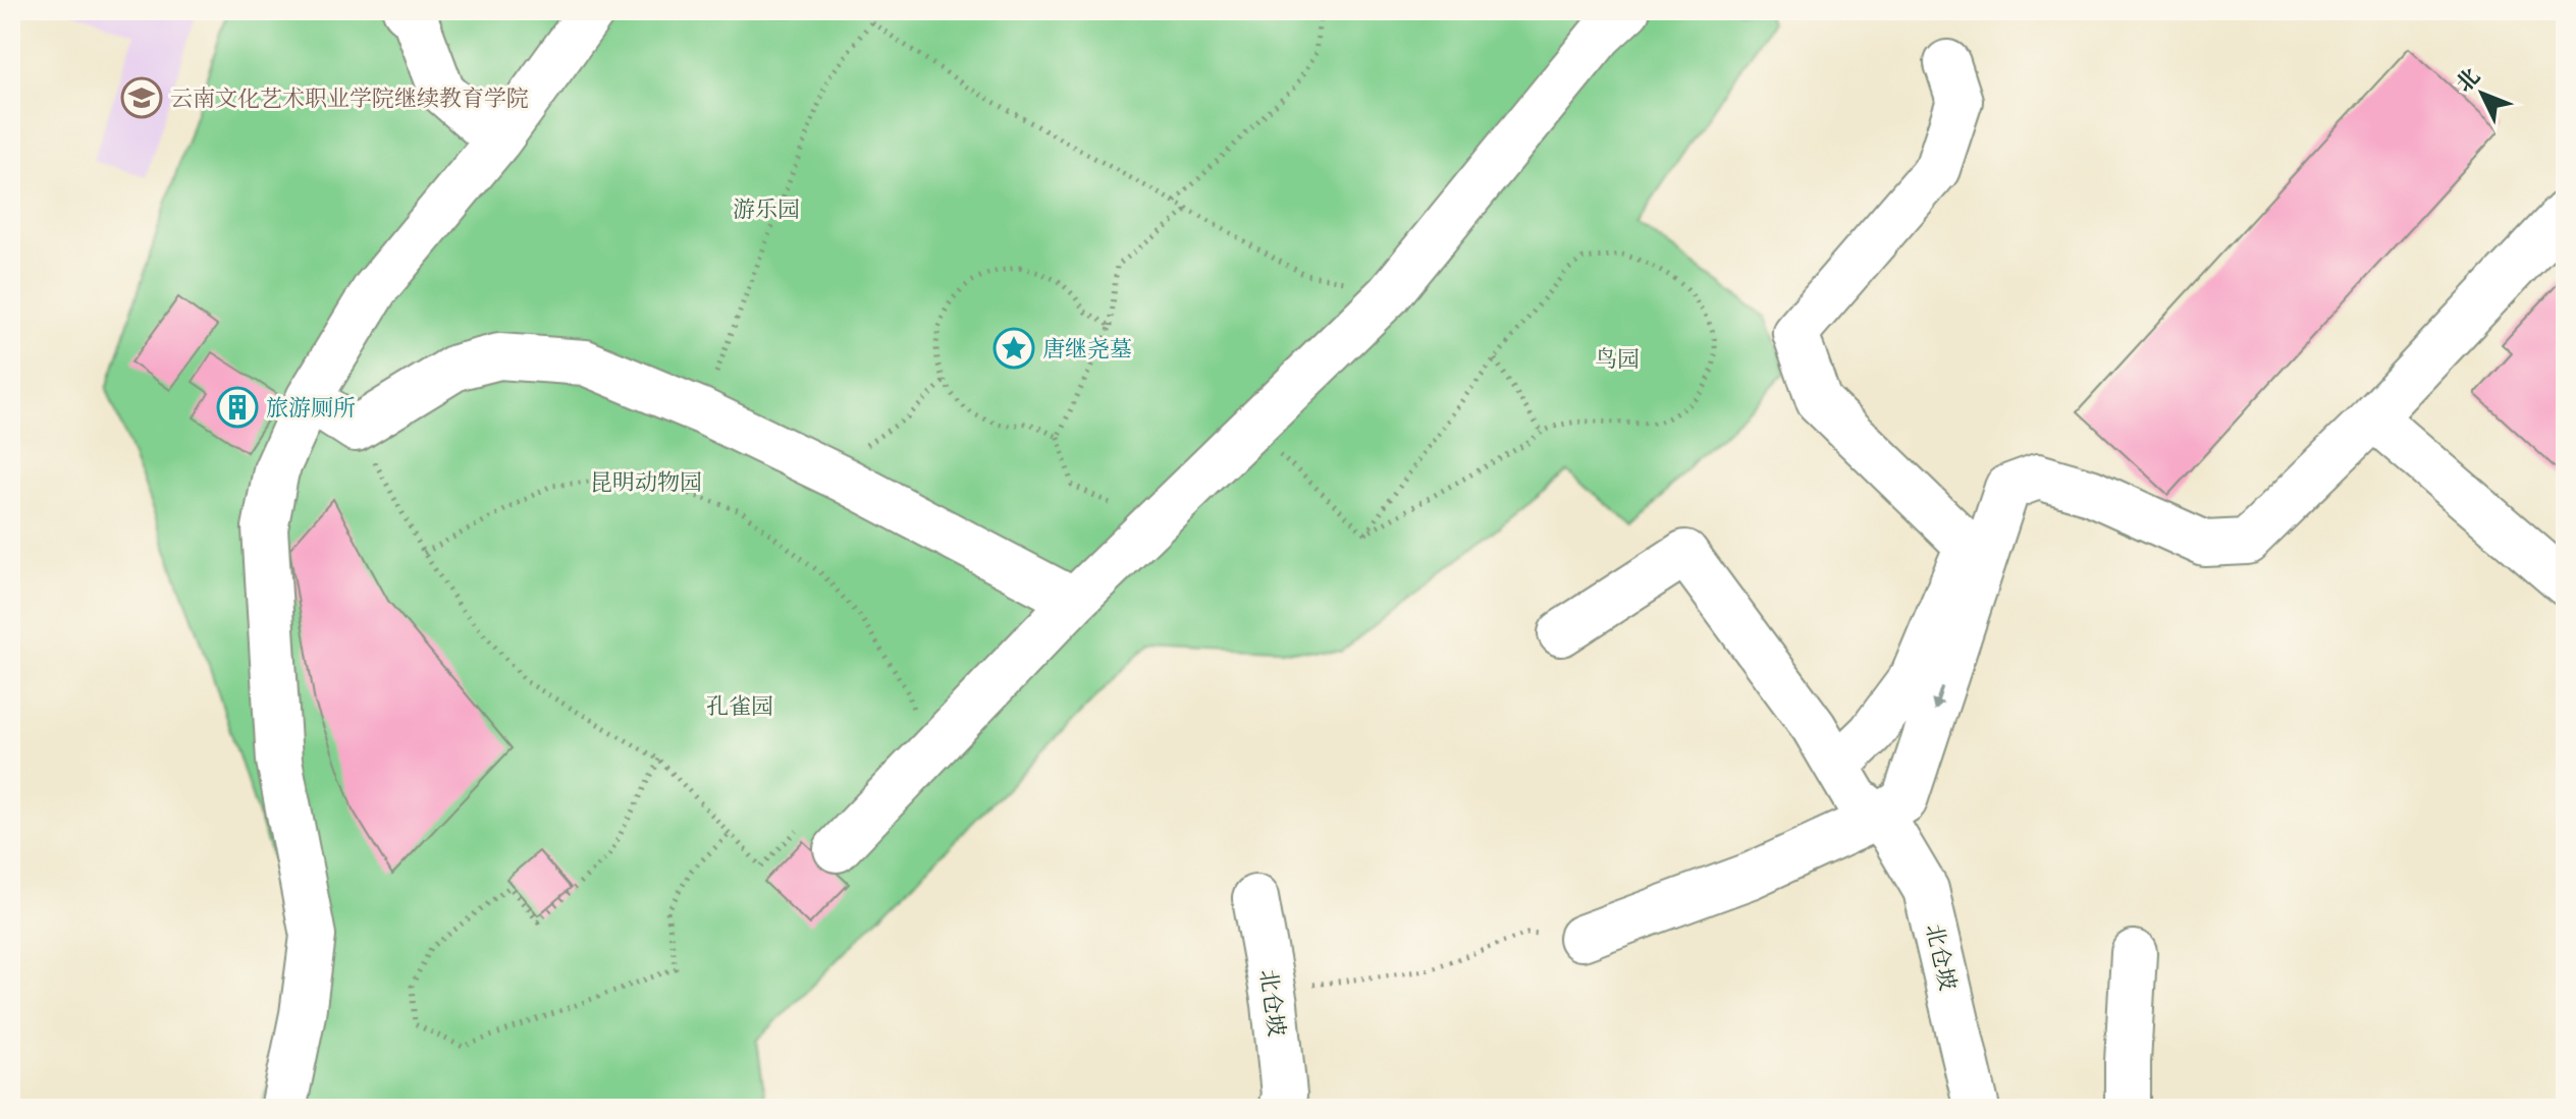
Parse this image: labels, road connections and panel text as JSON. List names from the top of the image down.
{
  "streets": {
    "street": ["北仓坡"]
  },
  "parks": [
    "游乐园",
    "鸟园",
    "昆明动物园",
    "孔雀园"
  ],
  "places": {
    "school or university": ["云南文化艺术职业学院继续教育学院"],
    "place": ["唐继尧墓"],
    "building": ["旅游厕所"]
  },
  "north": "top left"
}
